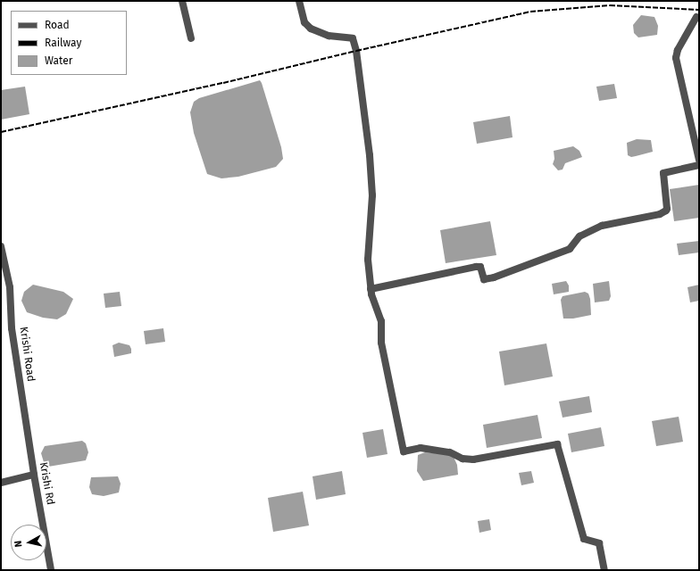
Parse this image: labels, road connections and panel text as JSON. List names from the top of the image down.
{
  "streets": {
    "street": ["Krishi Road", "Krishi Rd"]
  },
  "crossings": [
    ["Krishi Road", "Krishi Rd"]
  ],
  "legend": ["Road", "Railway", "Water"],
  "north": "left"
}
